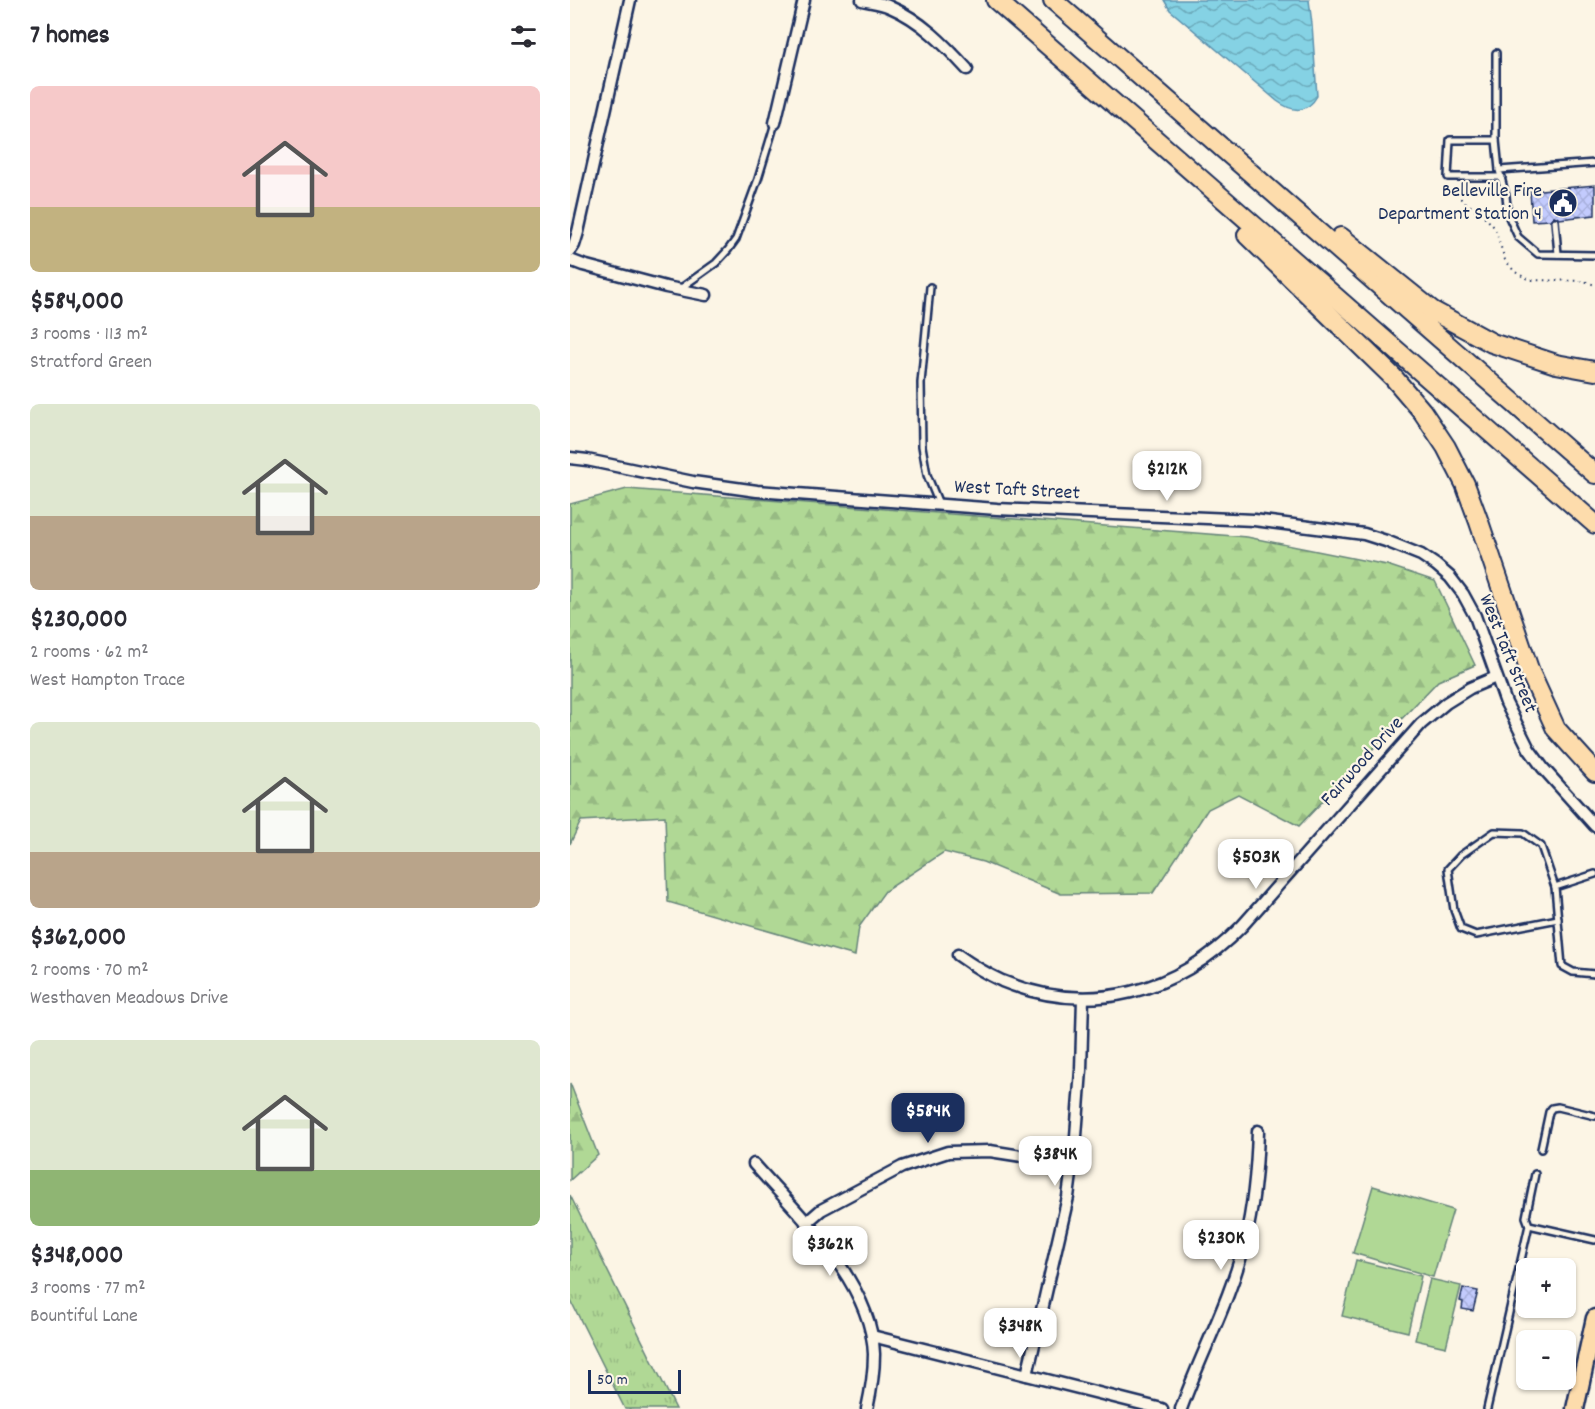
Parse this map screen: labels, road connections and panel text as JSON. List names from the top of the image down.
{
  "streets": {
    "street": ["West Taft Street", "Fairwood Drive"]
  },
  "crossings": [
    ["West Taft Street", "Fairwood Drive"]
  ],
  "places": {
    "public building": ["Belleville Fire Department Station 4"]
  },
  "scale_bar": "50 m",
  "page": {
    "heading": "7 homes",
    "list": [
      {
        "name": "$584,000",
        "note": "3 rooms · 113 m² · Stratford Green"
      },
      {
        "name": "$230,000",
        "note": "2 rooms · 62 m² · West Hampton Trace"
      },
      {
        "name": "$362,000",
        "note": "2 rooms · 70 m² · Westhaven Meadows Drive"
      },
      {
        "name": "$348,000",
        "note": "3 rooms · 77 m² · Bountiful Lane"
      }
    ],
    "price": [
      "$212K",
      "$503K",
      "$584K",
      "$384K",
      "$230K",
      "$362K",
      "$348K"
    ],
    "map_buttons": ["+", "−"],
    "scale": "50 m"
  }
}
